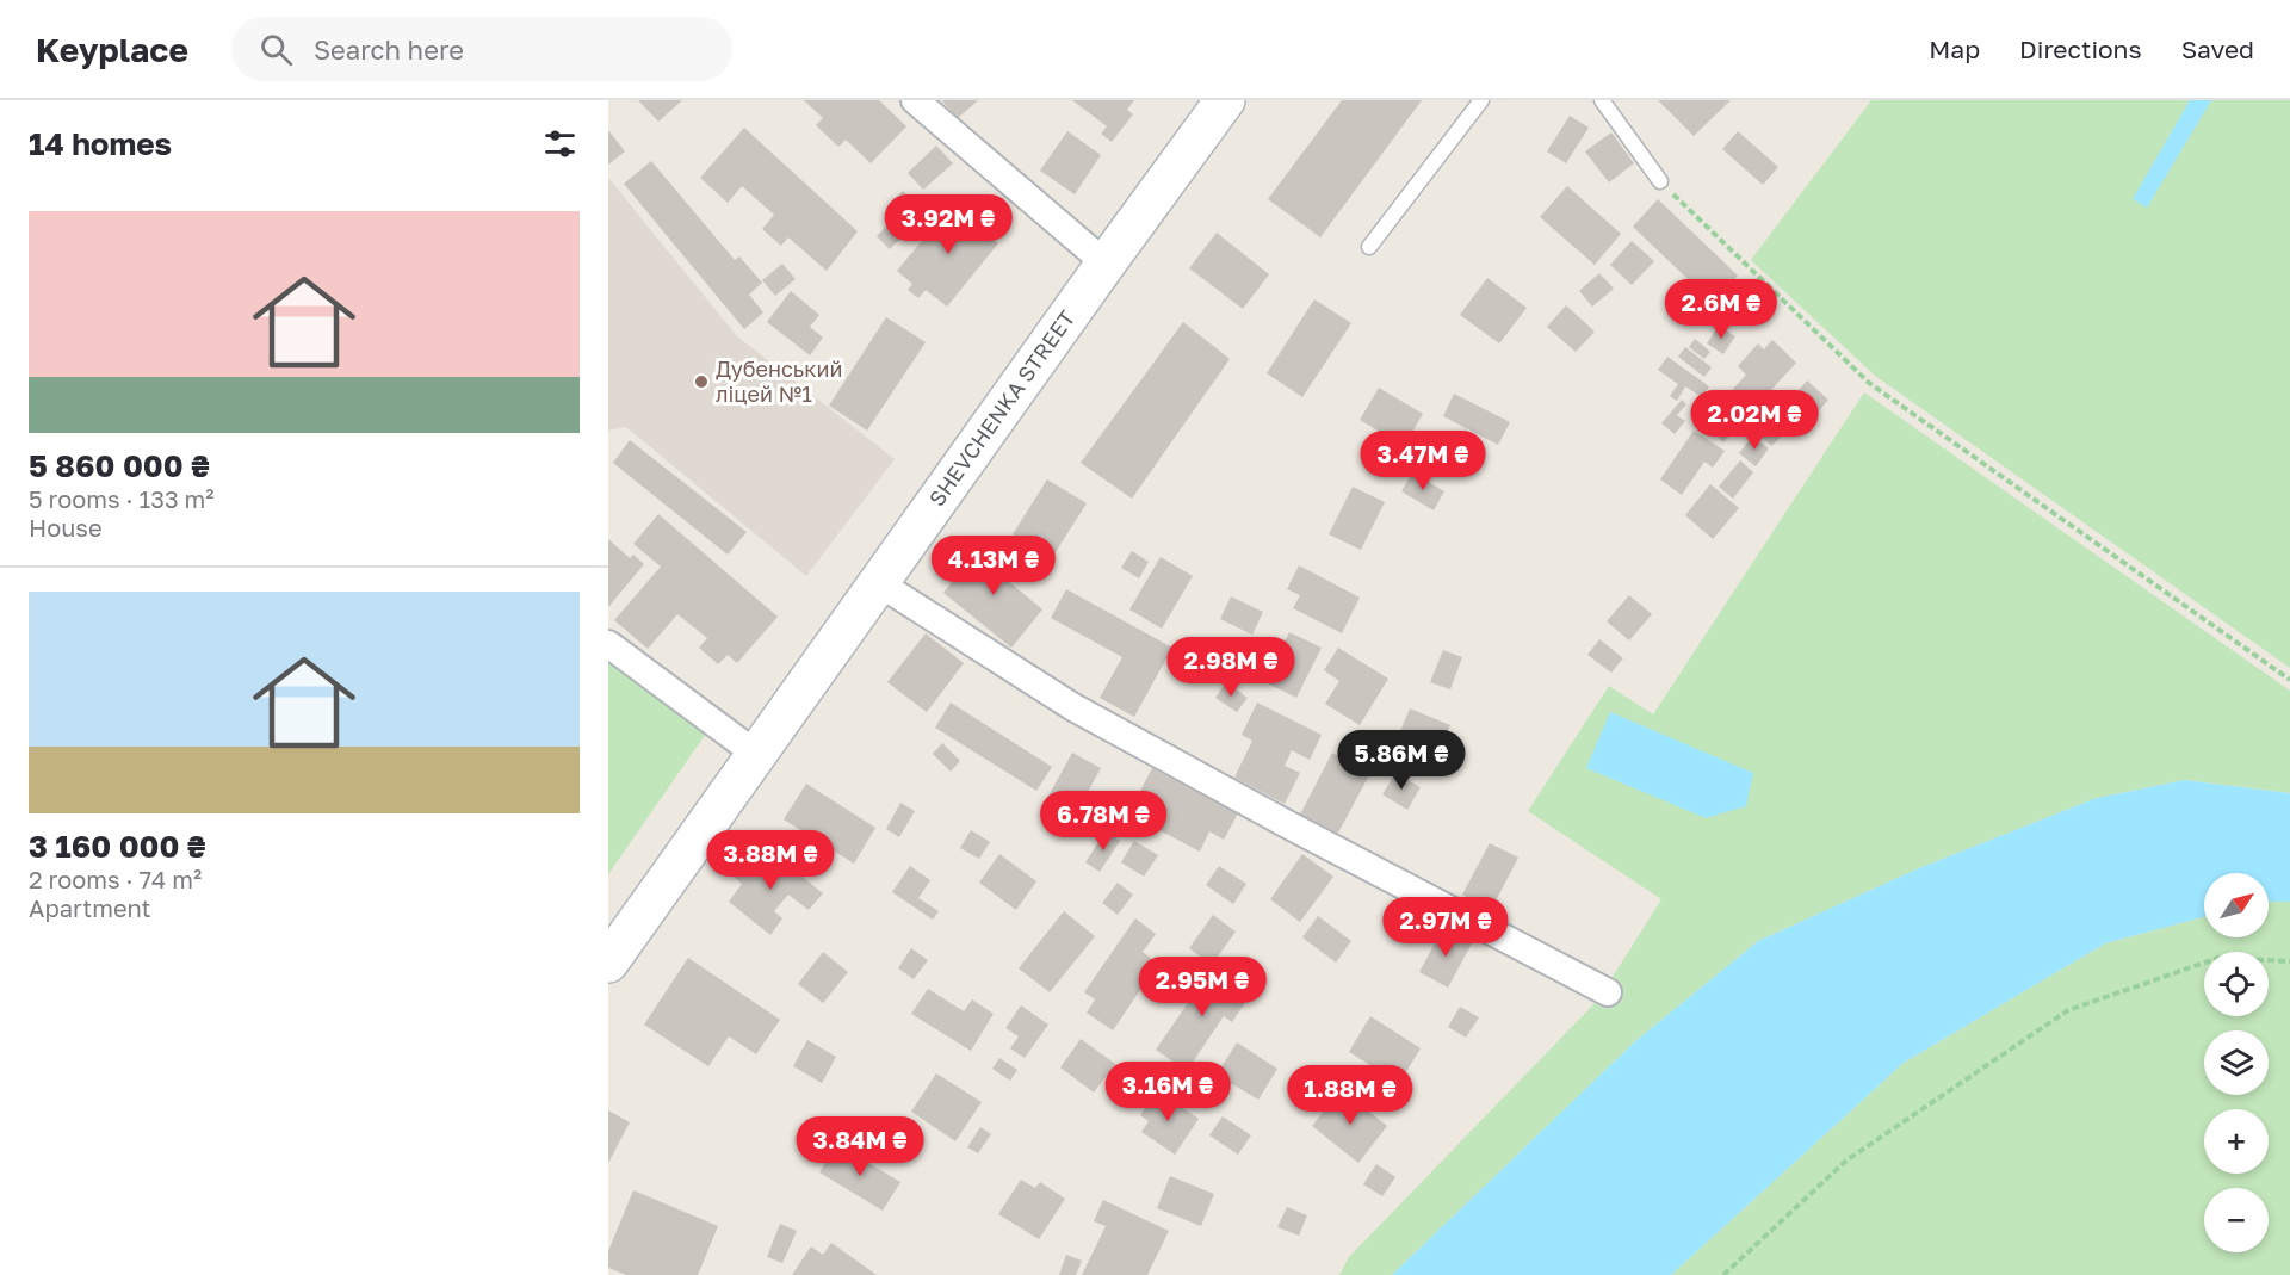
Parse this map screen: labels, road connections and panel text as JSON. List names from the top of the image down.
{
  "streets": {
    "main road": ["SHEVCHENKA STREET"]
  },
  "places": ["Дубенський ліцей №1"],
  "north": "top right",
  "page": {
    "header": "Keyplace",
    "search": "Search here",
    "nav": ["Map", "Directions", "Saved"],
    "heading": "14 homes",
    "list": [
      {
        "name": "5 860 000 ₴",
        "note": "5 rooms · 133 m² · House"
      },
      {
        "name": "3 160 000 ₴",
        "note": "2 rooms · 74 m² · Apartment"
      }
    ],
    "price": [
      "3.92M ₴",
      "2.6M ₴",
      "2.02M ₴",
      "3.47M ₴",
      "4.13M ₴",
      "2.98M ₴",
      "5.86M ₴",
      "6.78M ₴",
      "3.88M ₴",
      "2.97M ₴",
      "2.95M ₴",
      "3.16M ₴",
      "1.88M ₴",
      "3.84M ₴"
    ],
    "map_buttons": ["+", "−"]
  }
}
